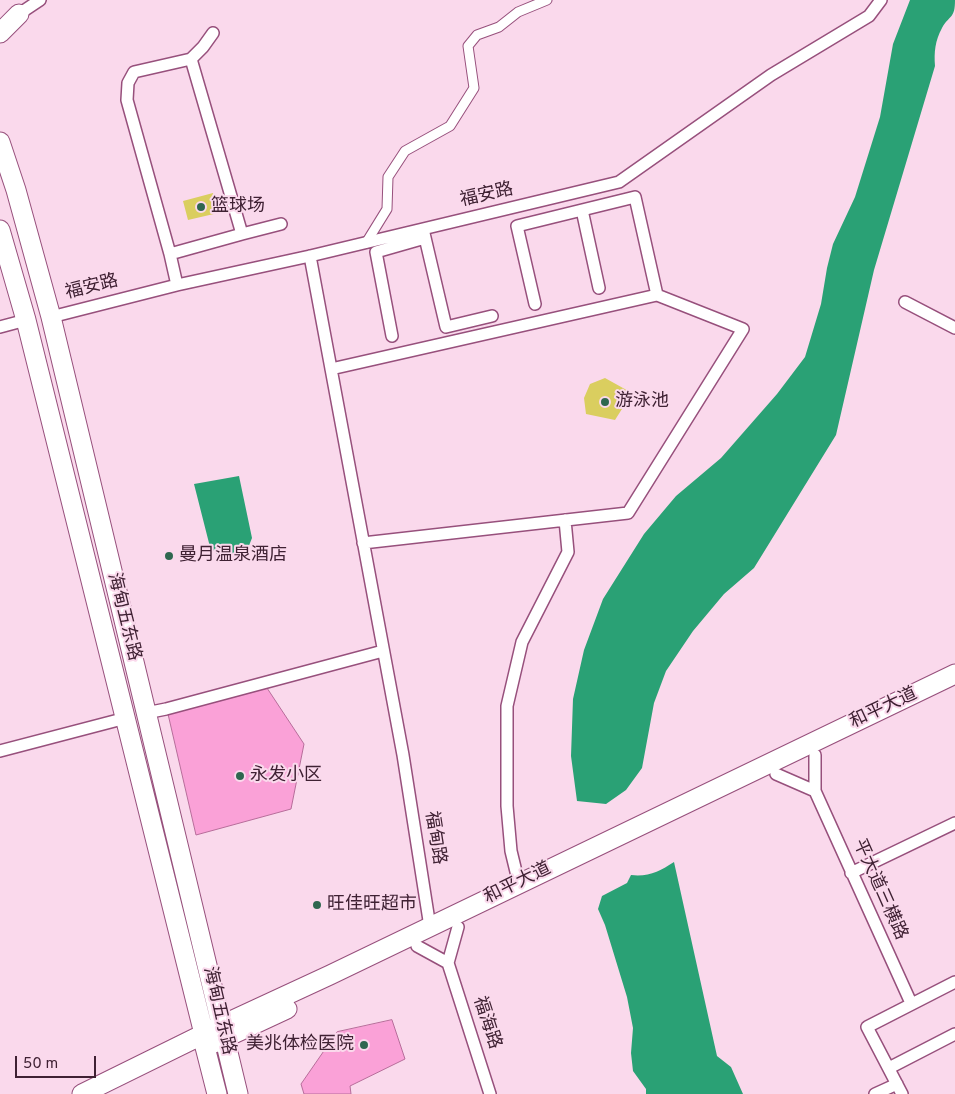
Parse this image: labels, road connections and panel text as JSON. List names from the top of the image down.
{
  "streets": {
    "main road": ["海甸五东路", "和平大道"],
    "street": [
      "福安路",
      "福甸路",
      "平大道三横路",
      "福海路"
    ]
  },
  "crossings": [
    ["福安路", "海甸五东路"],
    ["福安路", "福甸路"],
    ["海甸五东路", "和平大道"],
    ["和平大道", "福甸路"]
  ],
  "places": [
    "篮球场",
    "游泳池",
    "曼月温泉酒店",
    "永发小区",
    "旺佳旺超市",
    "美兆体检医院"
  ],
  "scale_bar": "50 m"
}
